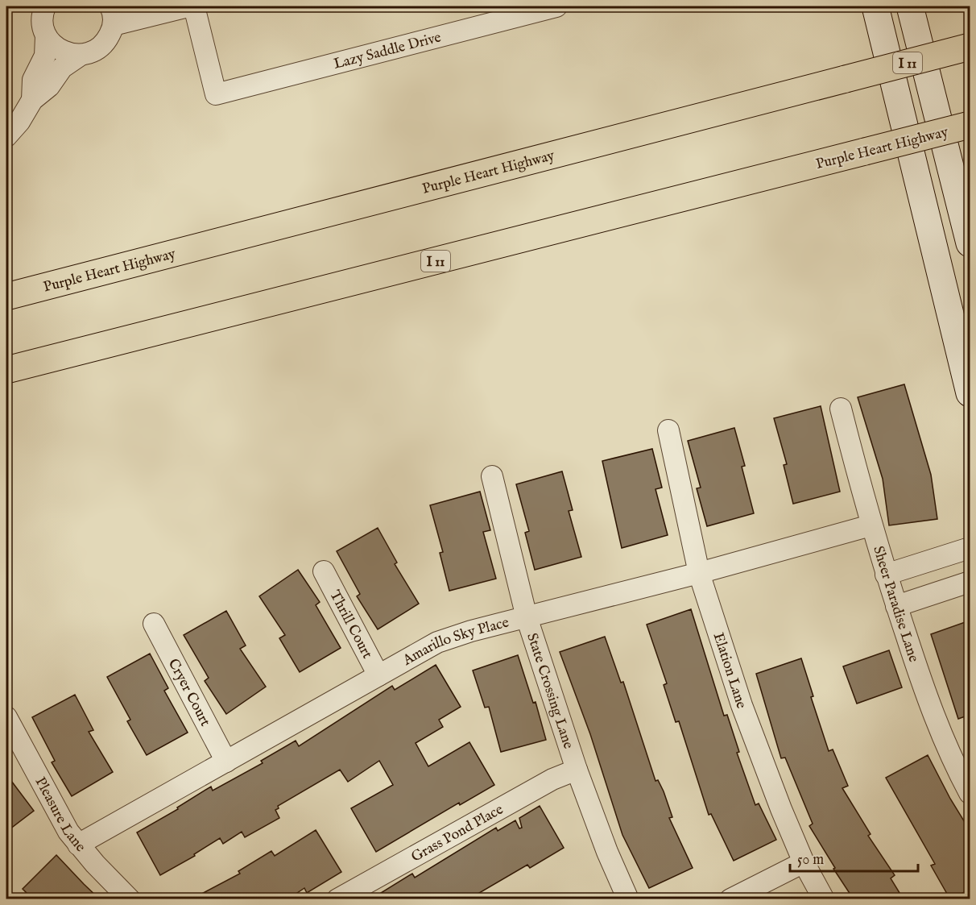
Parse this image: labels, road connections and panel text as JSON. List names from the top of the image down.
{
  "streets": {
    "highway": ["I 11", "Purple Heart Highway"],
    "street": [
      "Lazy Saddle Drive",
      "Sheer Paradise Lane",
      "Thrill Court",
      "Amarillo Sky Place",
      "Elation Lane",
      "State Crossing Lane",
      "Cryer Court",
      "Pleasure Lane",
      "Grass Pond Place"
    ]
  },
  "crossings": [
    ["Sheer Paradise Lane", "Amarillo Sky Place"],
    ["Thrill Court", "Amarillo Sky Place"],
    ["Amarillo Sky Place", "Elation Lane"],
    ["Amarillo Sky Place", "State Crossing Lane"],
    ["Amarillo Sky Place", "Cryer Court"],
    ["Amarillo Sky Place", "Pleasure Lane"],
    ["State Crossing Lane", "Grass Pond Place"]
  ],
  "scale_bar": "50 m"
}
